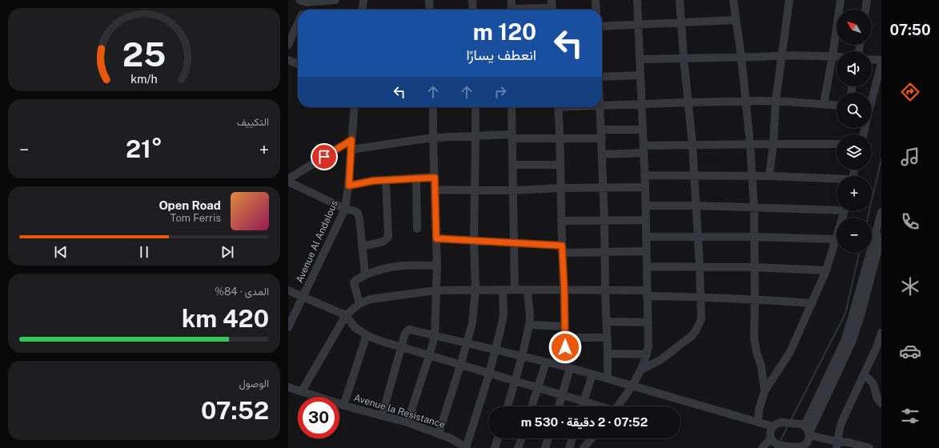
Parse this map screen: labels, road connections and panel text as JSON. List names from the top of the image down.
{
  "streets": {
    "street": ["Avenue Al Andalous", "Avenue la Resistance"]
  },
  "north": "top left",
  "page": {
    "tabs": "07:50",
    "map_buttons": ["+", "−"],
    "turn": ["120 m", "انعطف يسارًا"],
    "tile": [
      "التكييف",
      ["المدى · 84%", "420 km"],
      ["الوصول", "07:52"]
    ],
    "heat": ["−", "21°", "+"],
    "song": ["Open Road", "Tom Ferris"],
    "limit": "30",
    "trip": "07:52 · 2 دقيقة · 530 m",
    "gauge": ["25", "km/h"]
  }
}
